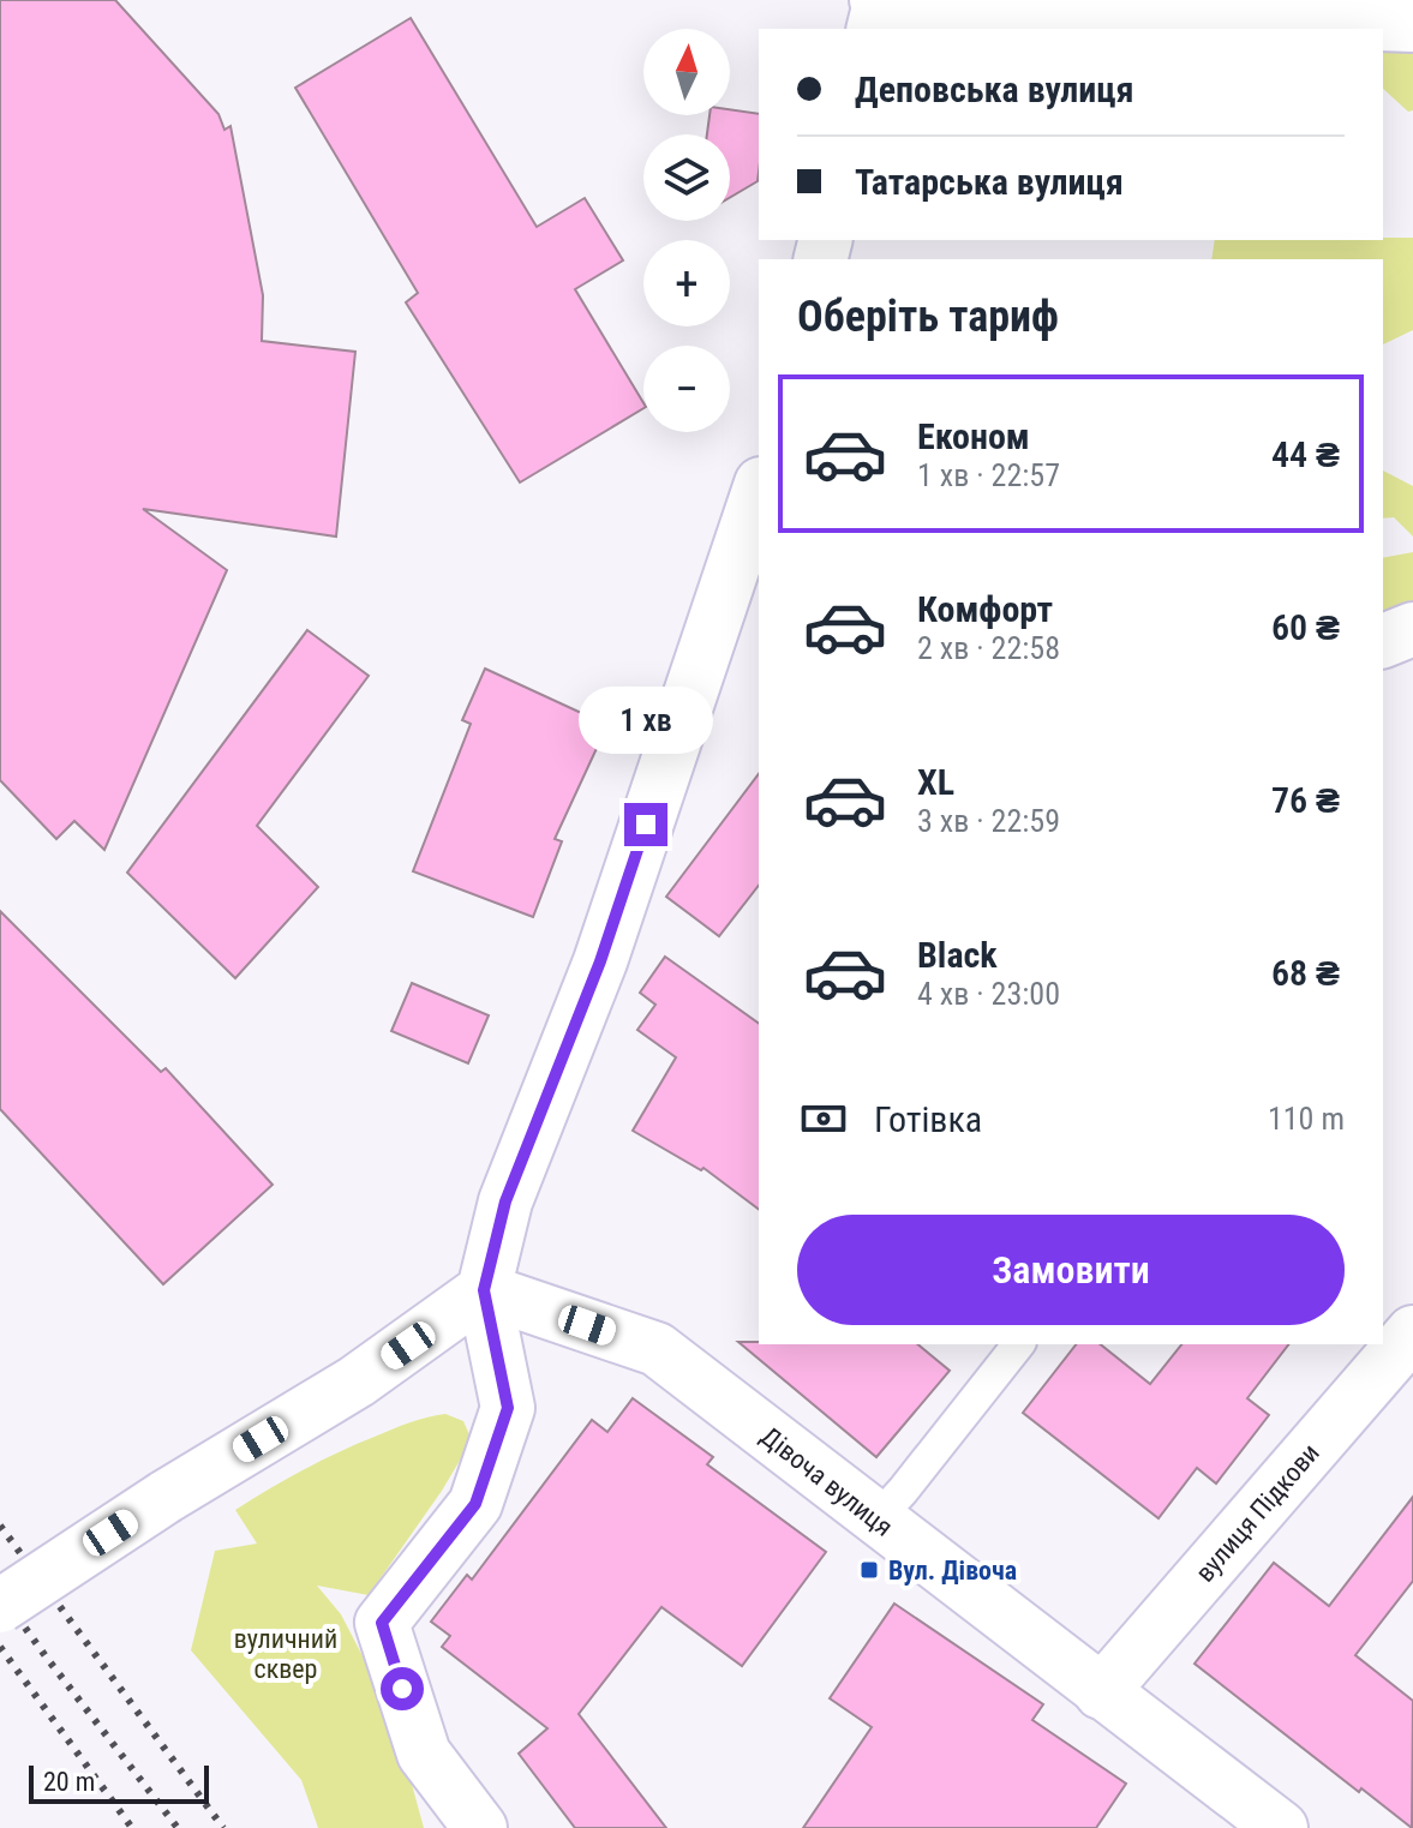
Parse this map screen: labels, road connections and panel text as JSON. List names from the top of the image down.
{
  "streets": {
    "main road": ["Дівоча вулиця", "вулиця Підкови"]
  },
  "crossings": [
    ["Дівоча вулиця", "вулиця Підкови"]
  ],
  "parks": ["вуличний сквер"],
  "places": {
    "transit": ["Вул. Дівоча"]
  },
  "scale_bar": "20 m",
  "north": "top",
  "page": {
    "map_buttons": ["+", "−"],
    "banner": ["Деповська вулиця", "Татарська вулиця"],
    "heading": "Оберіть тариф",
    "list": [
      {
        "name": "Економ",
        "note": "1 хв · 22:57",
        "value": "44 ₴"
      },
      {
        "name": "Комфорт",
        "note": "2 хв · 22:58",
        "value": "60 ₴"
      },
      {
        "name": "XL",
        "note": "3 хв · 22:59",
        "value": "76 ₴"
      },
      {
        "name": "Black",
        "note": "4 хв · 23:00",
        "value": "68 ₴"
      }
    ],
    "bubble": "1 хв",
    "pay": ["Готівка", "110 m"],
    "buttons": "Замовити",
    "scale": "20 m"
  }
}
